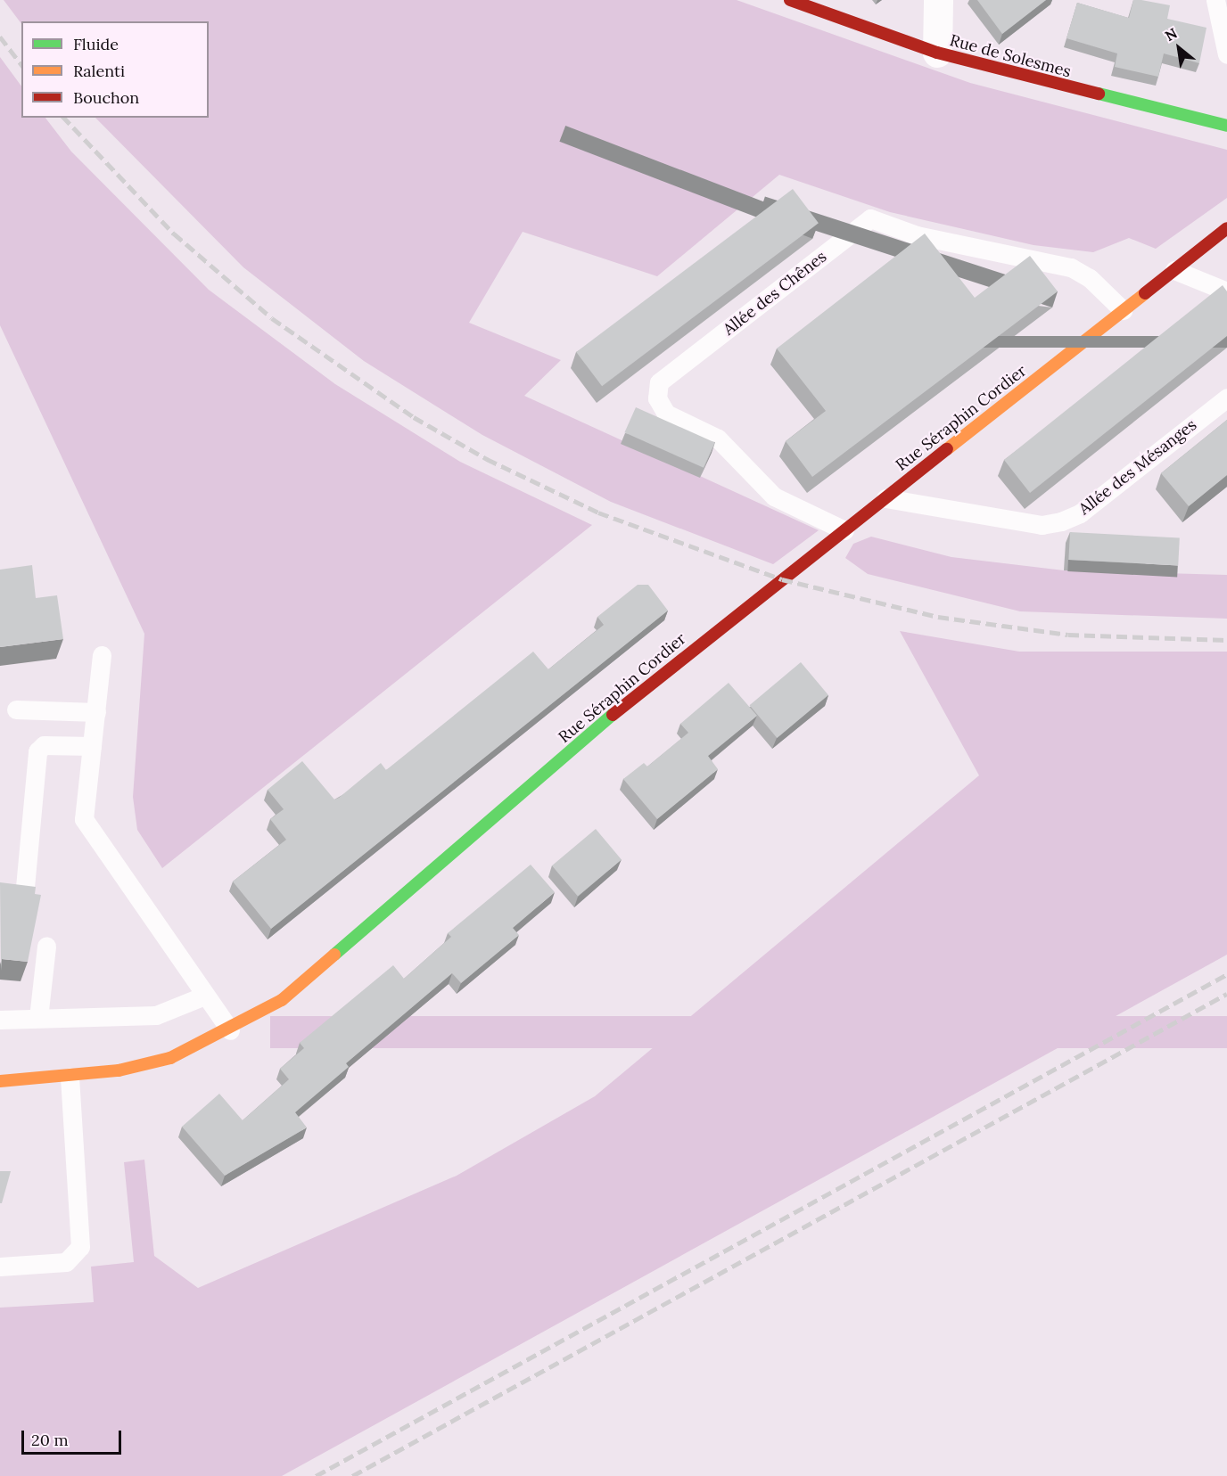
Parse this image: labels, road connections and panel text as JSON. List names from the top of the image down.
{
  "streets": {
    "street": ["Rue de Solesmes", "Rue Séraphin Cordier"],
    "lane": ["Allée des Chênes", "Allée des Mésanges"]
  },
  "crossings": [
    ["Allée des Chênes", "Rue Séraphin Cordier"],
    ["Rue Séraphin Cordier", "Allée des Mésanges"]
  ],
  "legend": ["Fluide", "Ralenti", "Bouchon"],
  "scale_bar": "20 m",
  "north": "top left"
}
